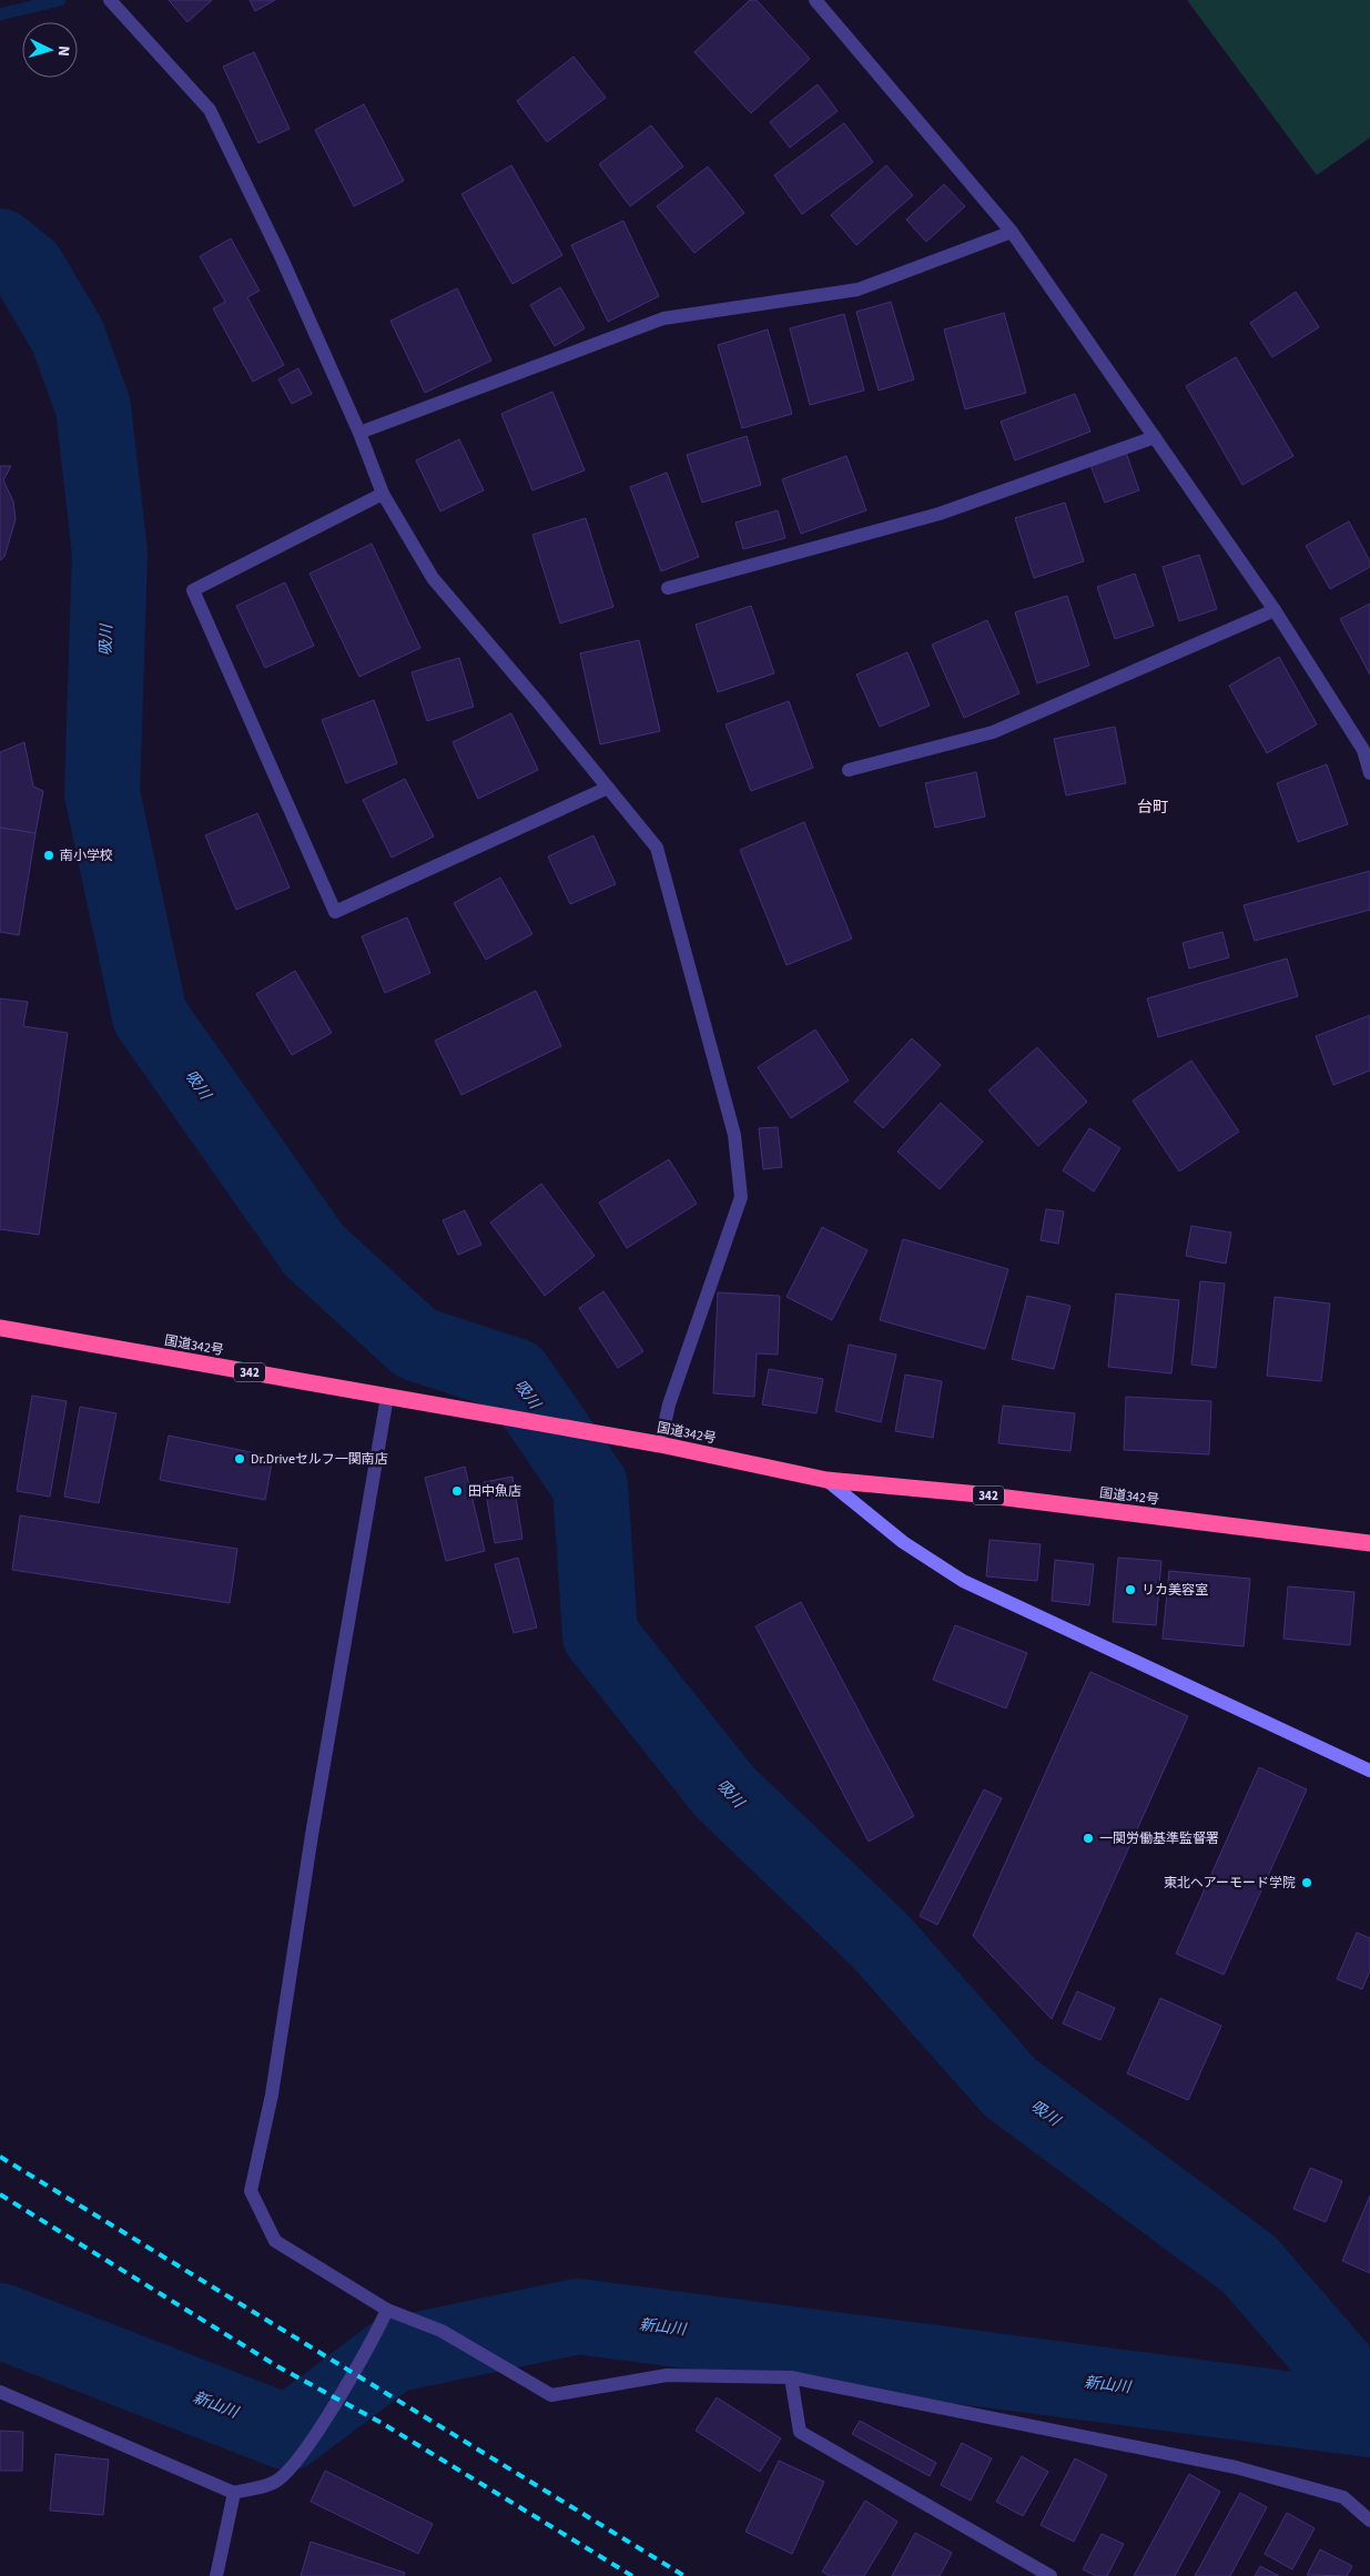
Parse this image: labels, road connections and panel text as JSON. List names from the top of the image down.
{
  "streets": {
    "highway": ["国道342号", "342"]
  },
  "districts": ["台町"],
  "water": ["吸川", "新山川"],
  "places": [
    "南小学校",
    "Dr.Driveセルフ一関南店",
    "田中魚店",
    "リカ美容室",
    "一関労働基準監督署",
    "東北ヘアーモード学院"
  ],
  "north": "right"
}
